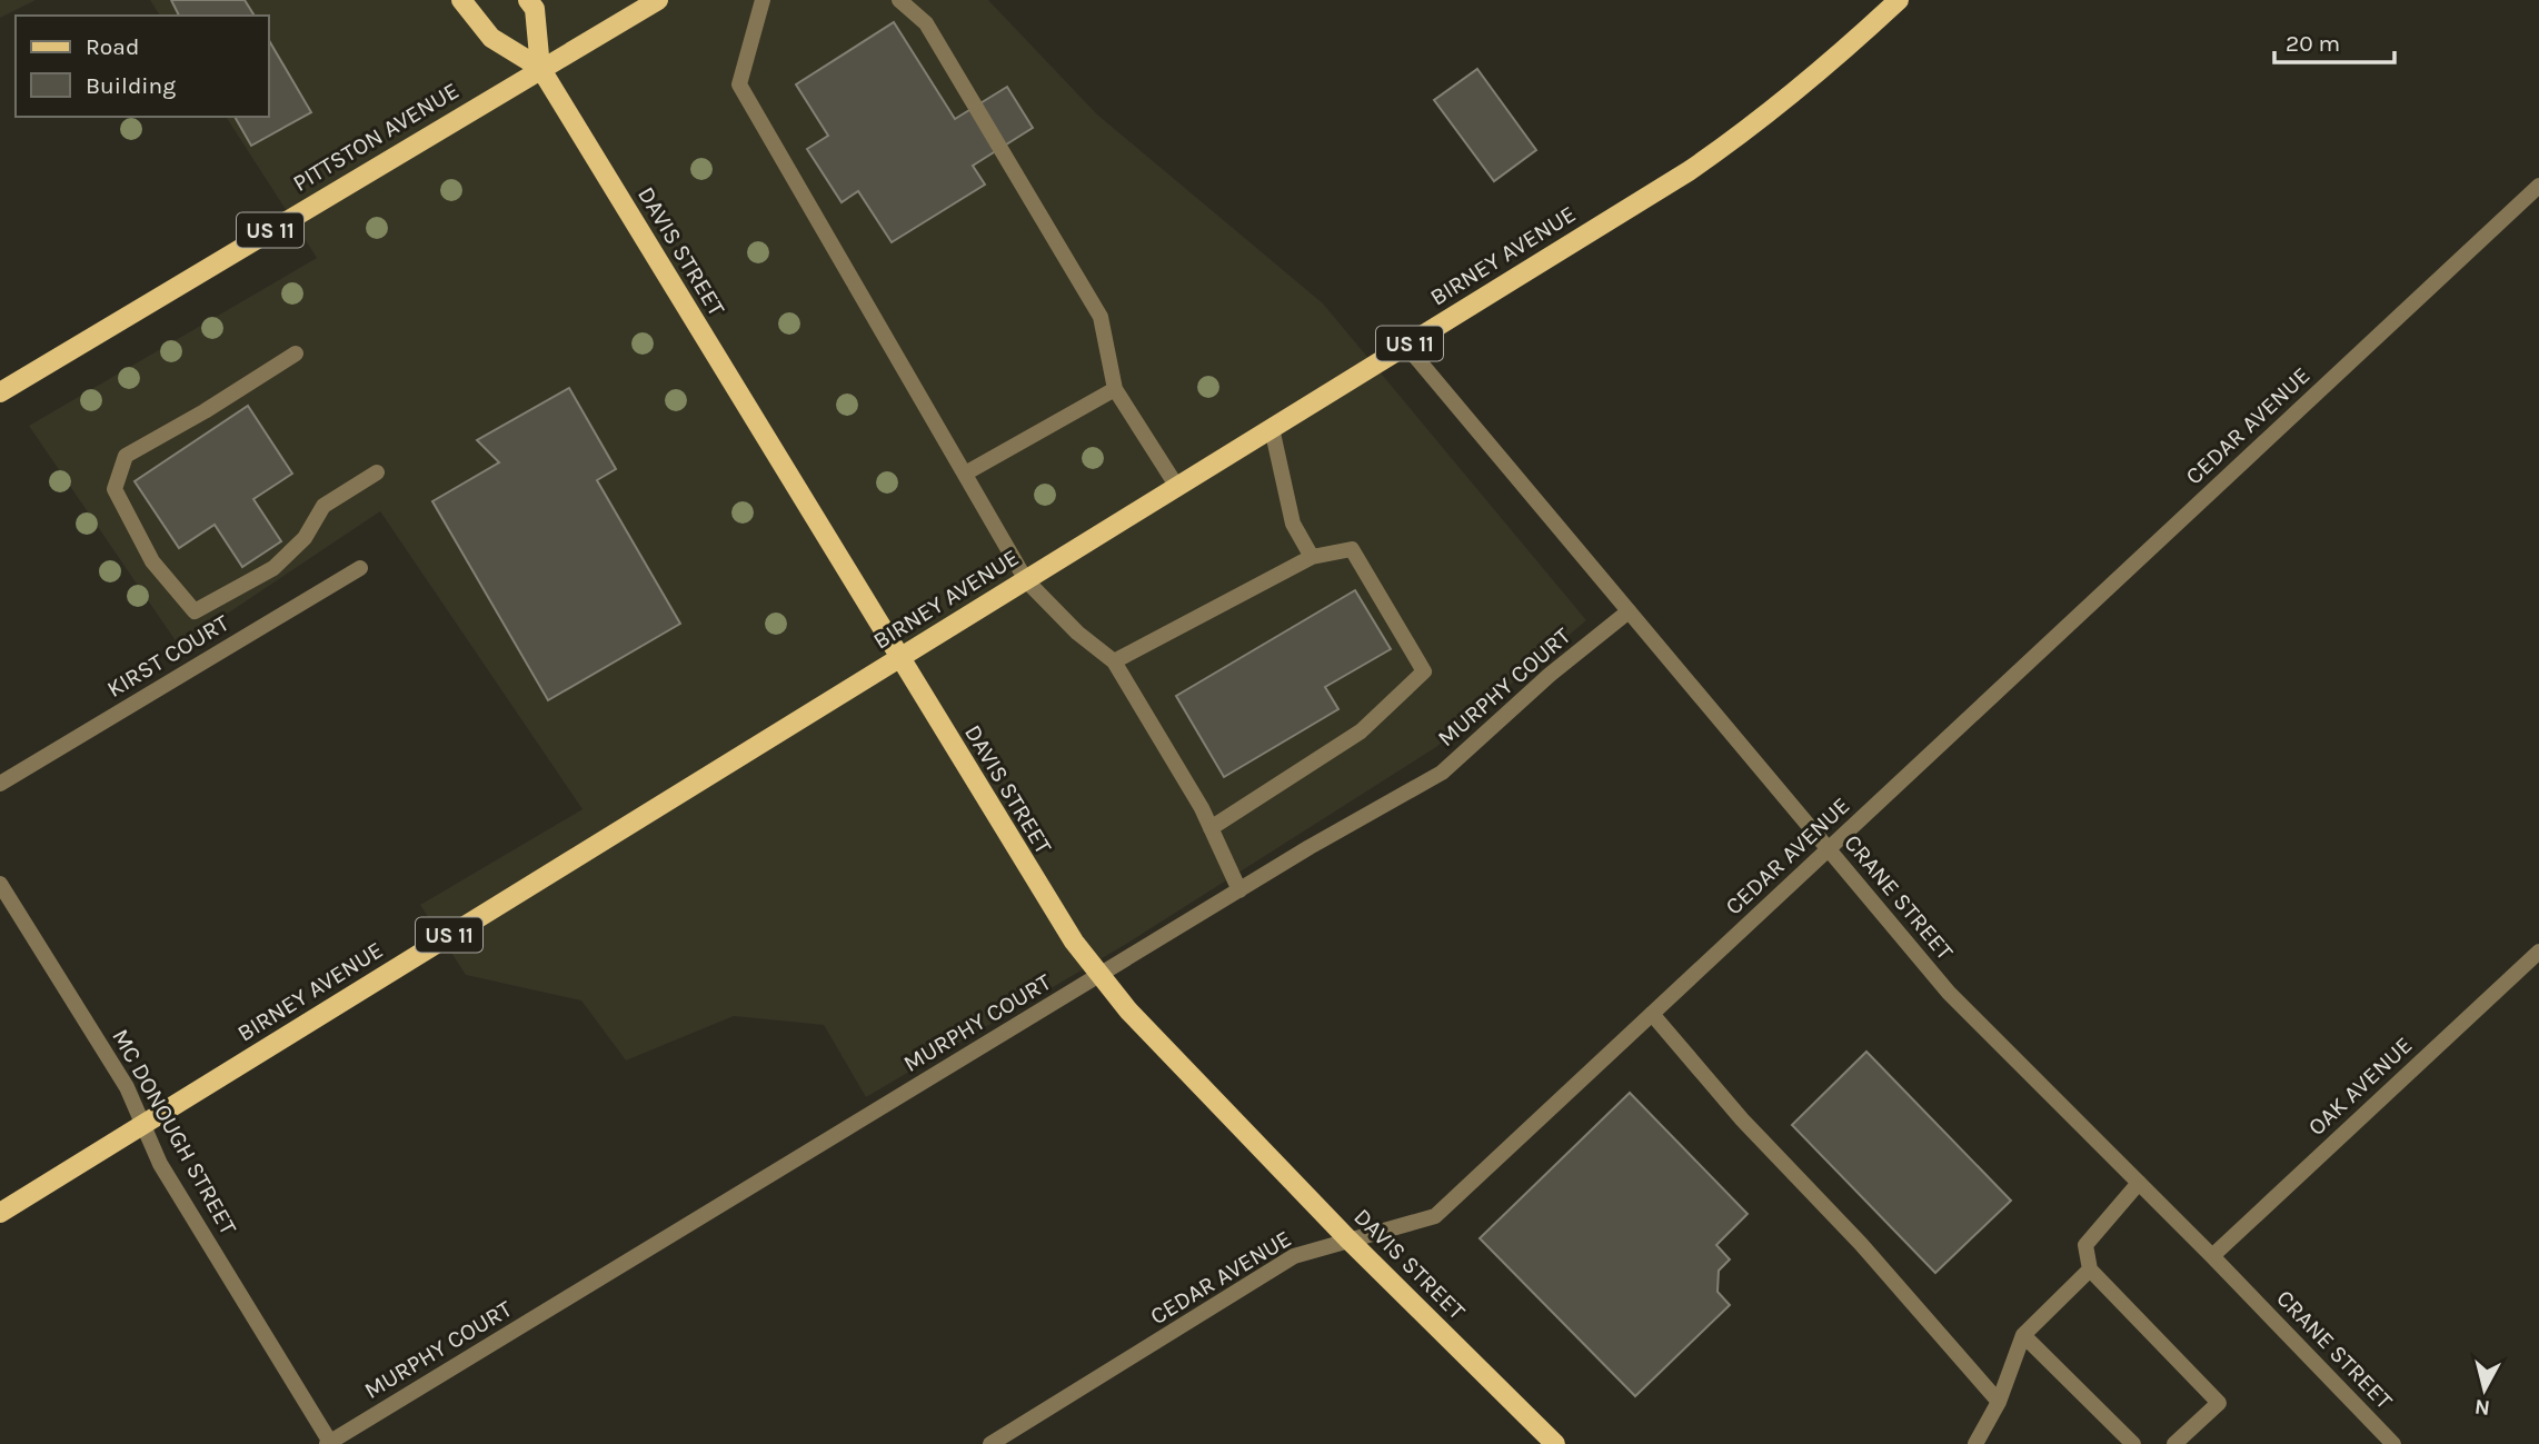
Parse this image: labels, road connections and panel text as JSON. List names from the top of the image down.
{
  "streets": {
    "main road": [
      "PITTSTON AVENUE",
      "US 11",
      "DAVIS STREET",
      "BIRNEY AVENUE"
    ],
    "street": [
      "CEDAR AVENUE",
      "KIRST COURT",
      "MURPHY COURT",
      "CRANE STREET",
      "OAK AVENUE",
      "MC DONOUGH STREET"
    ]
  },
  "crossings": [
    ["PITTSTON AVENUE", "DAVIS STREET"],
    ["DAVIS STREET", "BIRNEY AVENUE"],
    ["DAVIS STREET", "CEDAR AVENUE"],
    ["DAVIS STREET", "MURPHY COURT"],
    ["BIRNEY AVENUE", "CRANE STREET"],
    ["BIRNEY AVENUE", "MC DONOUGH STREET"],
    ["CEDAR AVENUE", "CRANE STREET"],
    ["MURPHY COURT", "CRANE STREET"],
    ["MURPHY COURT", "MC DONOUGH STREET"],
    ["CRANE STREET", "OAK AVENUE"]
  ],
  "legend": ["Road", "Building"],
  "scale_bar": "20 m",
  "north": "bottom"
}
